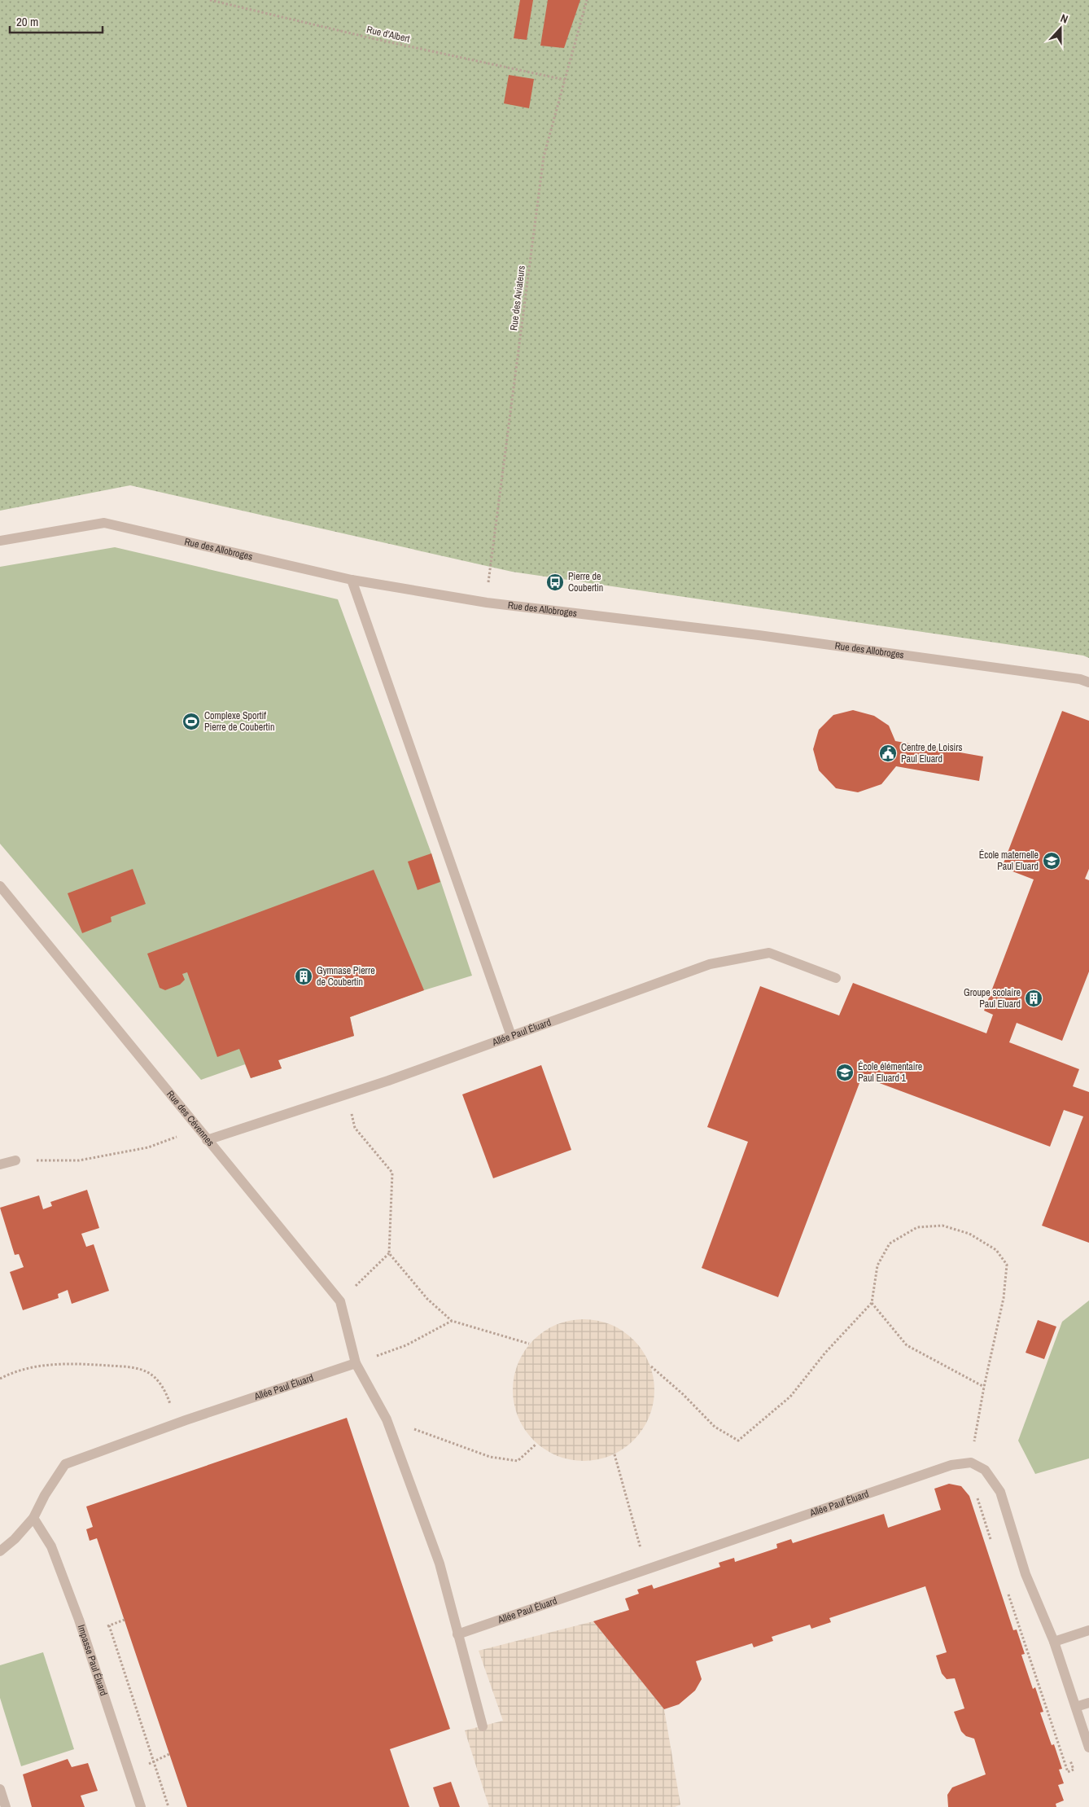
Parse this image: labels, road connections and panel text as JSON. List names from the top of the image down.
{
  "streets": {
    "street": [
      "Rue des Allobroges",
      "Allée Paul Éluard",
      "Rue des Cévennes",
      "Impasse Paul Éluard"
    ],
    "path": ["Rue d'Albert", "Rue des Aviateurs"]
  },
  "crossings": [
    ["Rue d'Albert", "Rue des Aviateurs"],
    ["Rue des Aviateurs", "Rue des Allobroges"],
    ["Allée Paul Éluard", "Rue des Cévennes"],
    ["Allée Paul Éluard", "Impasse Paul Éluard"]
  ],
  "places": {
    "bus stop": ["Pierre de Coubertin"],
    "sports": ["Complexe Sportif Pierre de Coubertin"],
    "public building": ["Centre de Loisirs Paul Eluard"],
    "school or university": ["École maternelle Paul Eluard", "École élémentaire Paul Eluard 1"],
    "building": ["Gymnase Pierre de Coubertin", "Groupe scolaire Paul Eluard"]
  },
  "scale_bar": "20 m",
  "north": "top"
}
